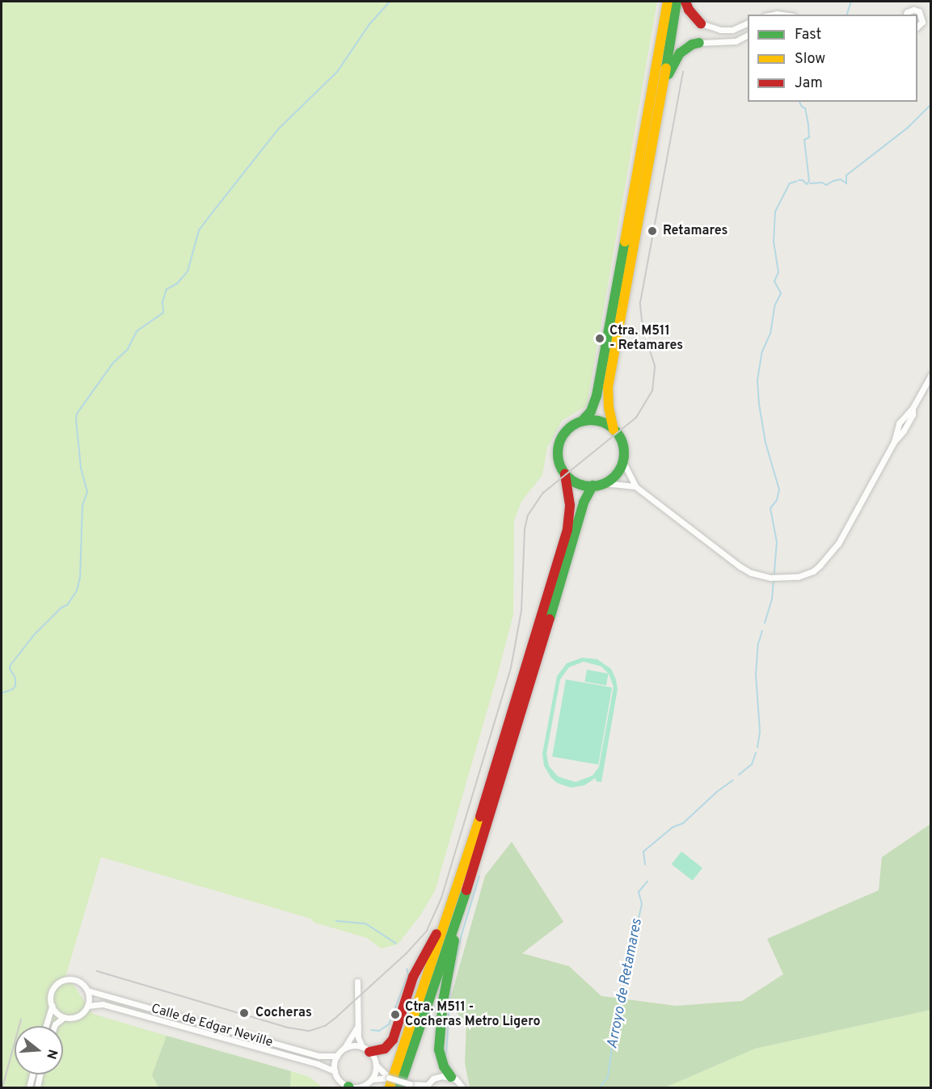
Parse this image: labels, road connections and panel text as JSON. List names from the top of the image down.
{
  "streets": {
    "street": ["Calle de Edgar Neville"]
  },
  "water": ["Arroyo de Retamares"],
  "places": [
    "Retamares",
    "Ctra. M511 - Retamares",
    "Cocheras",
    "Ctra. M511 - Cocheras Metro Ligero"
  ],
  "legend": ["Fast", "Slow", "Jam"],
  "north": "right"
}
